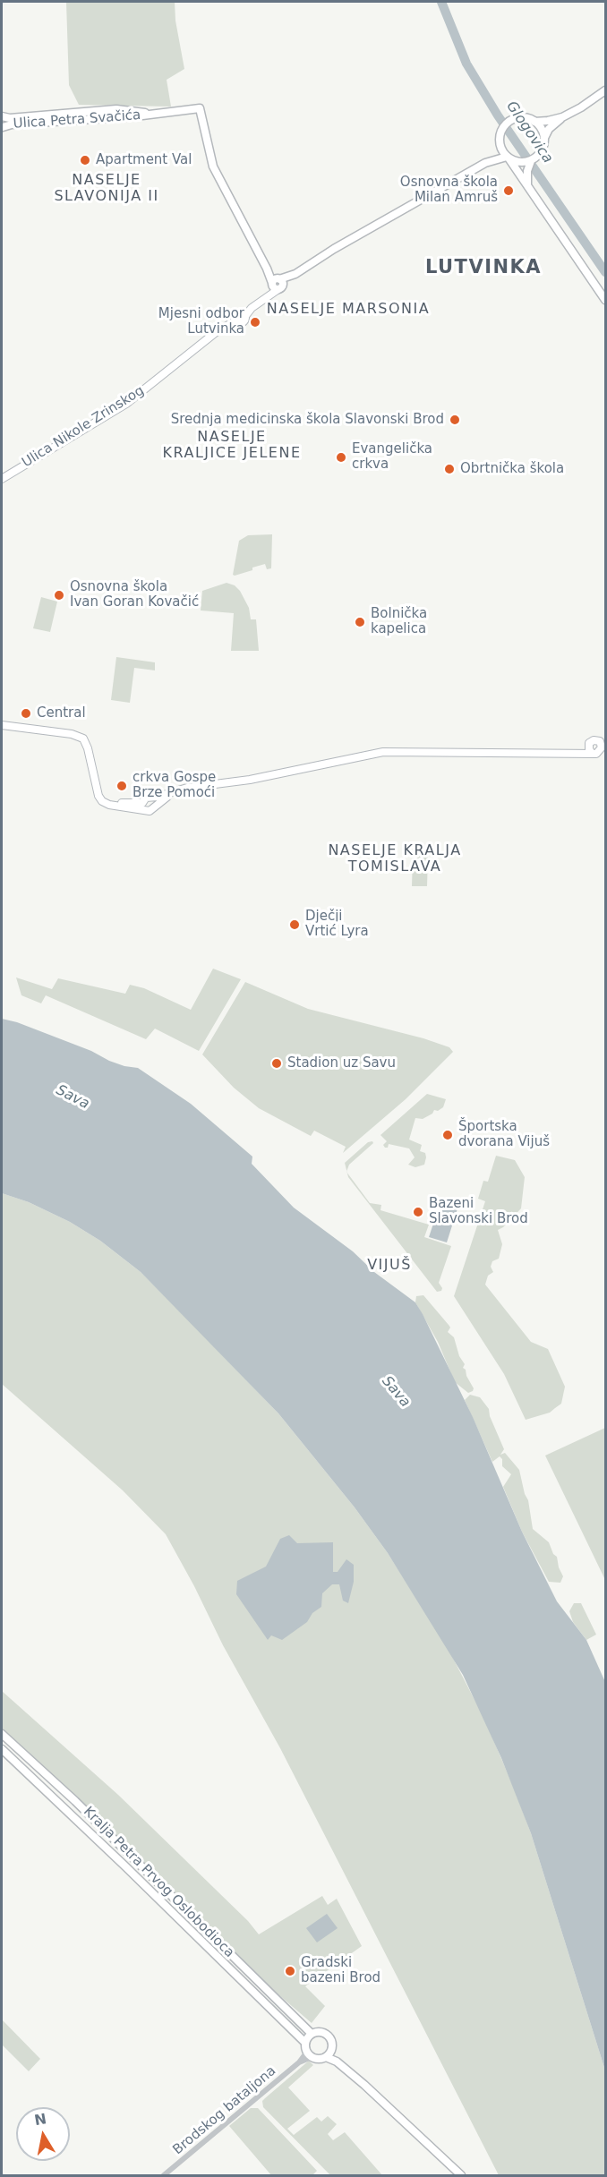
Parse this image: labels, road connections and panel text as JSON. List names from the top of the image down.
{
  "streets": {
    "main road": ["Ulica Petra Svačića", "Ulica Nikole Zrinskog", "Kralja Petra Prvog Oslobodioca"],
    "street": ["Brodskog bataljona"]
  },
  "crossings": [
    ["Ulica Petra Svačića", "Ulica Nikole Zrinskog"],
    ["Kralja Petra Prvog Oslobodioca", "Brodskog bataljona"]
  ],
  "districts": [
    "NASELJE SLAVONIJA II",
    "LUTVINKA",
    "NASELJE MARSONIA",
    "NASELJE KRALJICE JELENE",
    "NASELJE KRALJA TOMISLAVA",
    "VIJUŠ"
  ],
  "water": ["Glogovica", "Sava"],
  "places": [
    "Apartment Val",
    "Osnovna škola Milan Amruš",
    "Mjesni odbor Lutvinka",
    "Srednja medicinska škola Slavonski Brod",
    "Evangelička crkva",
    "Obrtnička škola",
    "Osnovna škola Ivan Goran Kovačić",
    "Bolnička kapelica",
    "Central",
    "crkva Gospe Brze Pomoći",
    "Dječji Vrtić Lyra",
    "Stadion uz Savu",
    "Športska dvorana Vijuš",
    "Bazeni Slavonski Brod",
    "Gradski bazeni Brod"
  ],
  "north": "top"
}
